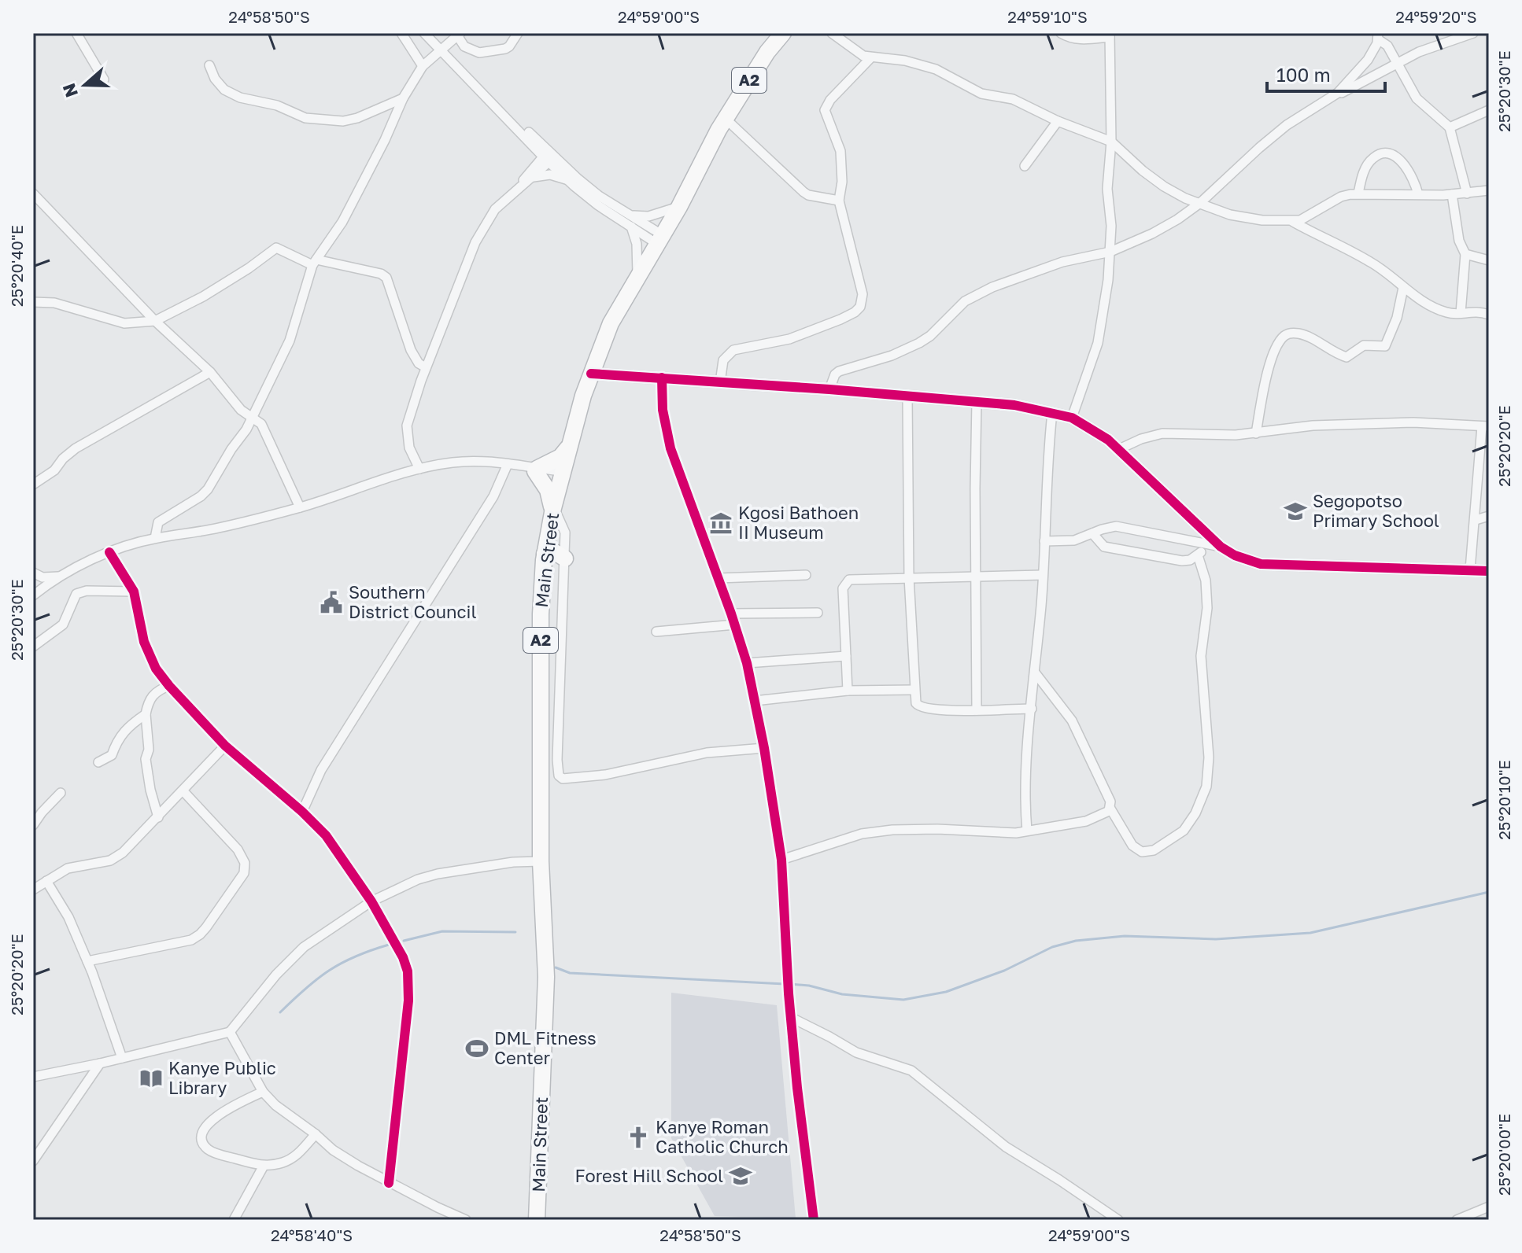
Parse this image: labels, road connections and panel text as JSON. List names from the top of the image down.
{
  "streets": {
    "highway": ["A2", "Main Street"]
  },
  "places": {
    "school or university": ["Segopotso Primary School", "Forest Hill School"],
    "museum": ["Kgosi Bathoen II Museum"],
    "public building": ["Southern District Council"],
    "sports": ["DML Fitness Center"],
    "library": ["Kanye Public Library"],
    "church": ["Kanye Roman Catholic Church"]
  },
  "scale_bar": "100 m",
  "north": "left",
  "coordinates": [
    "24°58'50\"S",
    "24°59'00\"S",
    "24°59'10\"S",
    "24°59'20\"S",
    "25°20'30\"E",
    "25°20'40\"E",
    "25°20'20\"E",
    "25°20'10\"E",
    "25°20'00\"E",
    "24°58'40\"S"
  ]
}
